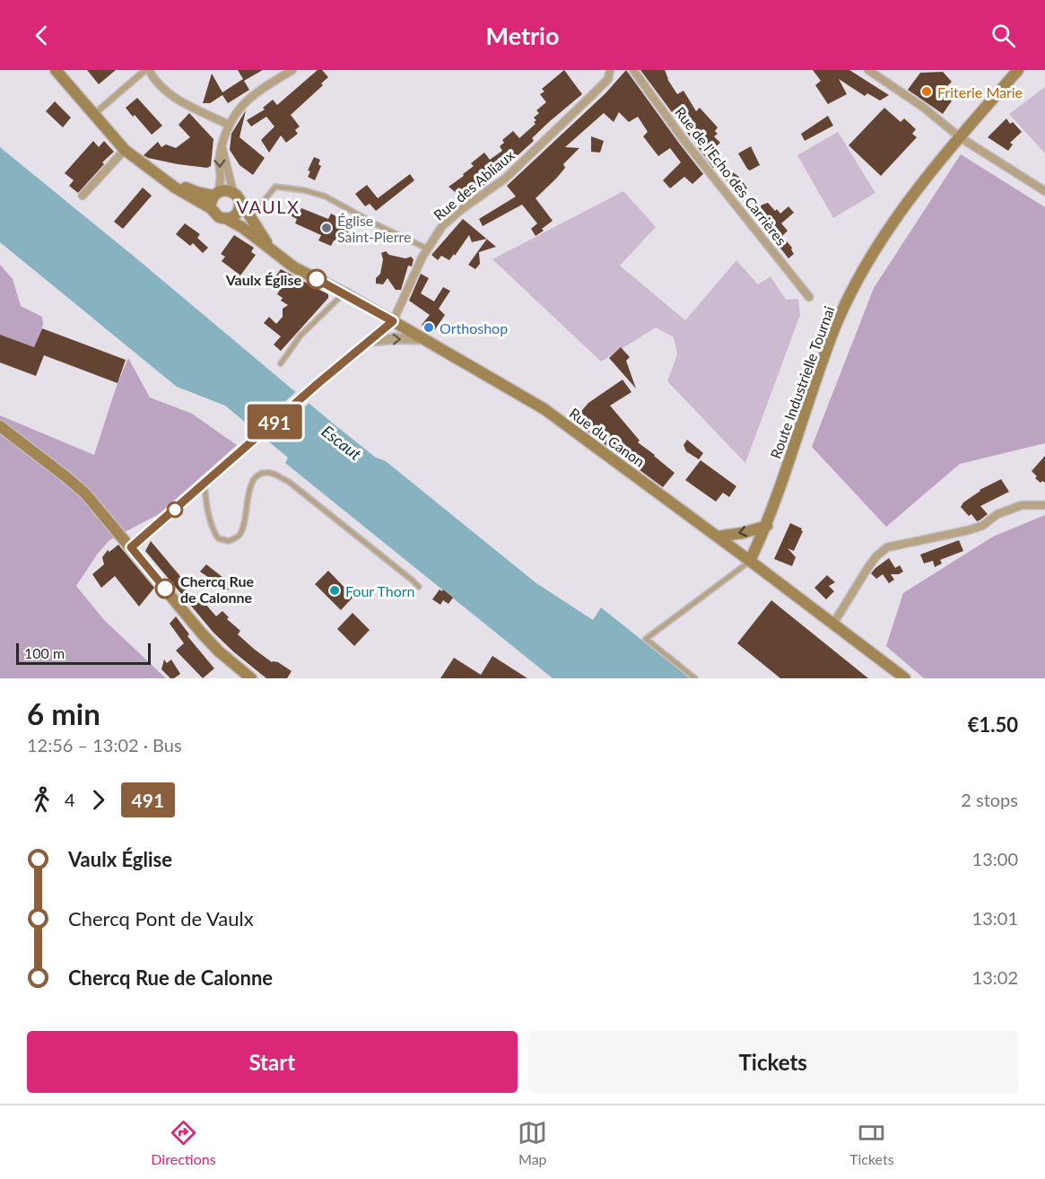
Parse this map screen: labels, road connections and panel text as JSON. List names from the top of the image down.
{
  "streets": {
    "main road": ["Route Industrielle Tournai", "Rue du Canon"],
    "street": ["Rue de l'Echo des Carrières", "Rue des Abliaux"]
  },
  "crossings": [
    ["Rue des Abliaux", "Rue du Canon"],
    ["Route Industrielle Tournai", "Rue du Canon"]
  ],
  "districts": ["VAULX"],
  "water": ["Escaut"],
  "places": [
    "Friterie Marie",
    "Église Saint-Pierre",
    "Vaulx Église",
    "Orthoshop",
    "Chercq Rue de Calonne",
    "Four Thorn"
  ],
  "lines": ["bus line 491"],
  "scale_bar": "100 m",
  "page": {
    "header": "Metrio",
    "on_map": "491",
    "scale": "100 m",
    "heading": ["6 min", "12:56 – 13:02 · Bus", "€1.50"],
    "legs": ["4", "491", "2 stops"],
    "list": [
      {
        "name": "Vaulx Église",
        "value": "13:00"
      },
      {
        "name": "Chercq Pont de Vaulx",
        "value": "13:01"
      },
      {
        "name": "Chercq Rue de Calonne",
        "value": "13:02"
      }
    ],
    "buttons": ["Start", "Tickets"],
    "tabs": ["Directions", "Map", "Tickets"]
  }
}
